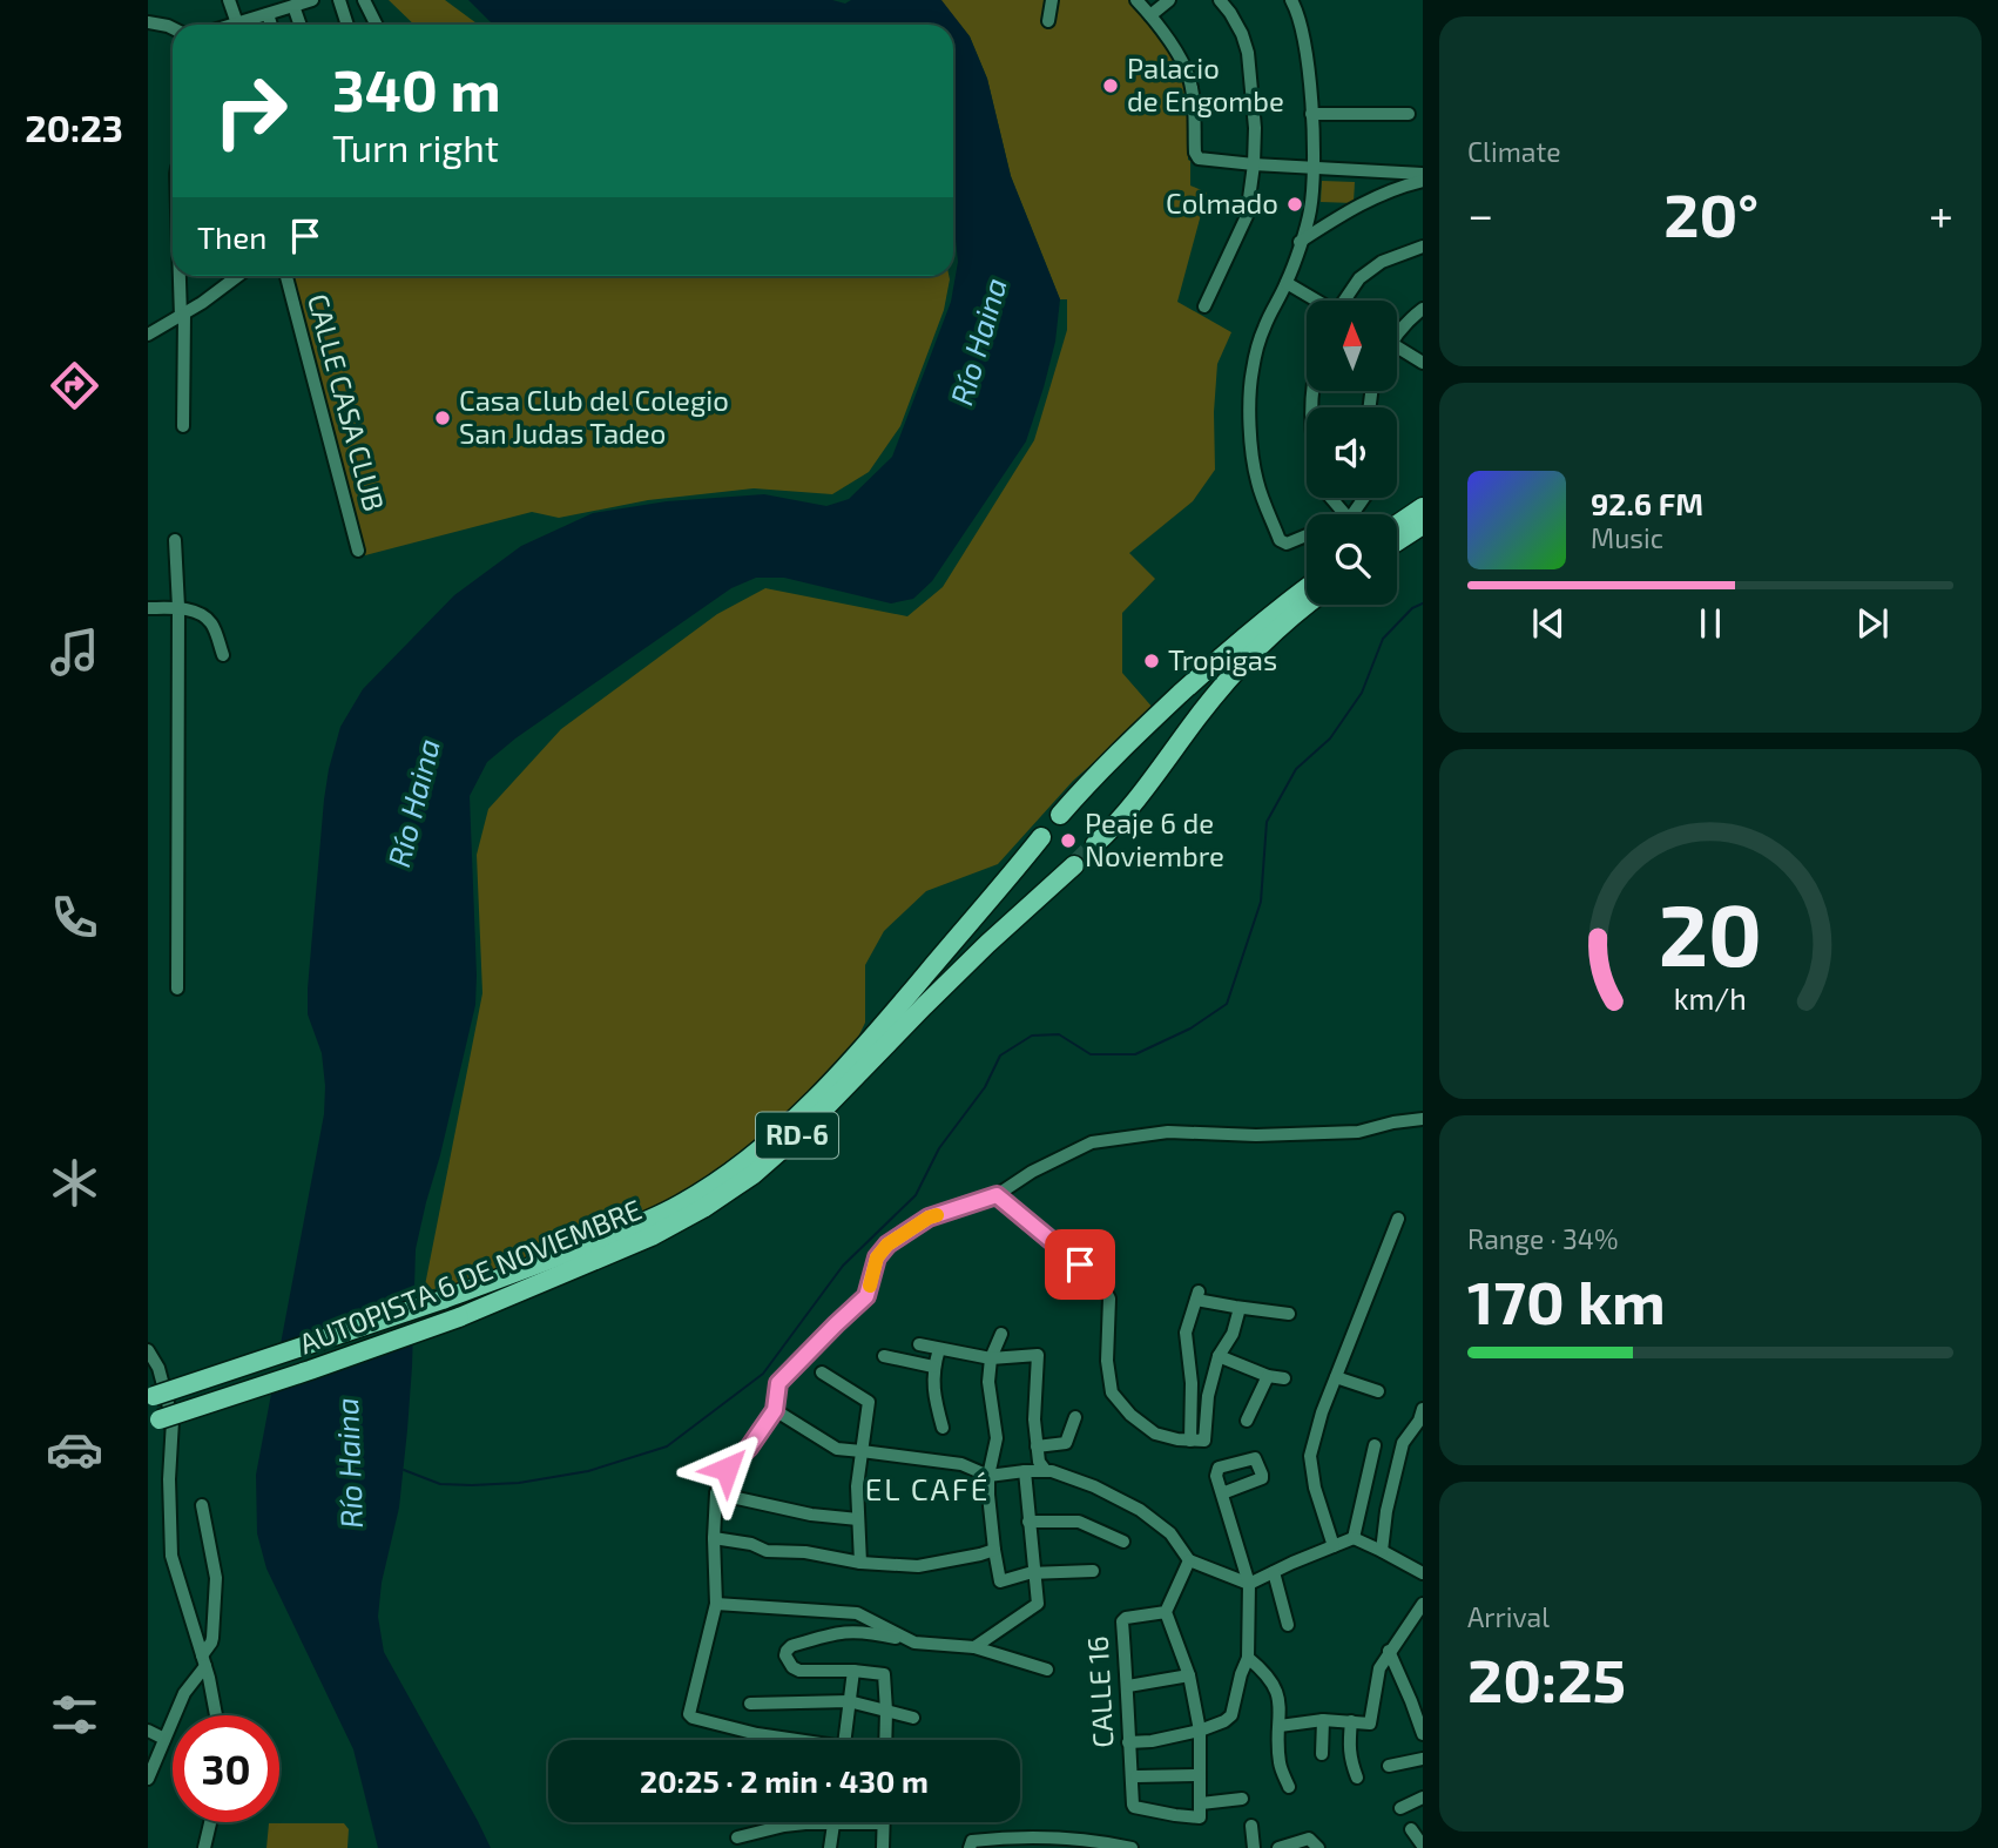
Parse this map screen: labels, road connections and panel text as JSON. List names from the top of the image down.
{
  "streets": {
    "highway": ["RD-6", "AUTOPISTA 6 DE NOVIEMBRE"],
    "street": ["CALLE CASA CLUB", "CALLE 16"]
  },
  "districts": ["EL CAFÉ"],
  "water": ["Río Haina"],
  "places": [
    "Palacio de Engombe",
    "Colmado",
    "Casa Club del Colegio San Judas Tadeo",
    "Tropigas",
    "Peaje 6 de Noviembre"
  ],
  "north": "top",
  "page": {
    "tabs": "20:23",
    "tile": [
      "Climate",
      ["Range · 34%", "170 km"],
      ["Arrival", "20:25"]
    ],
    "turn": ["340 m", "Turn right"],
    "heat": ["−", "20°", "+"],
    "then": "Then",
    "song": ["92.6 FM", "Music"],
    "limit": "30",
    "trip": "20:25 · 2 min · 430 m",
    "gauge": ["20", "km/h"]
  }
}
